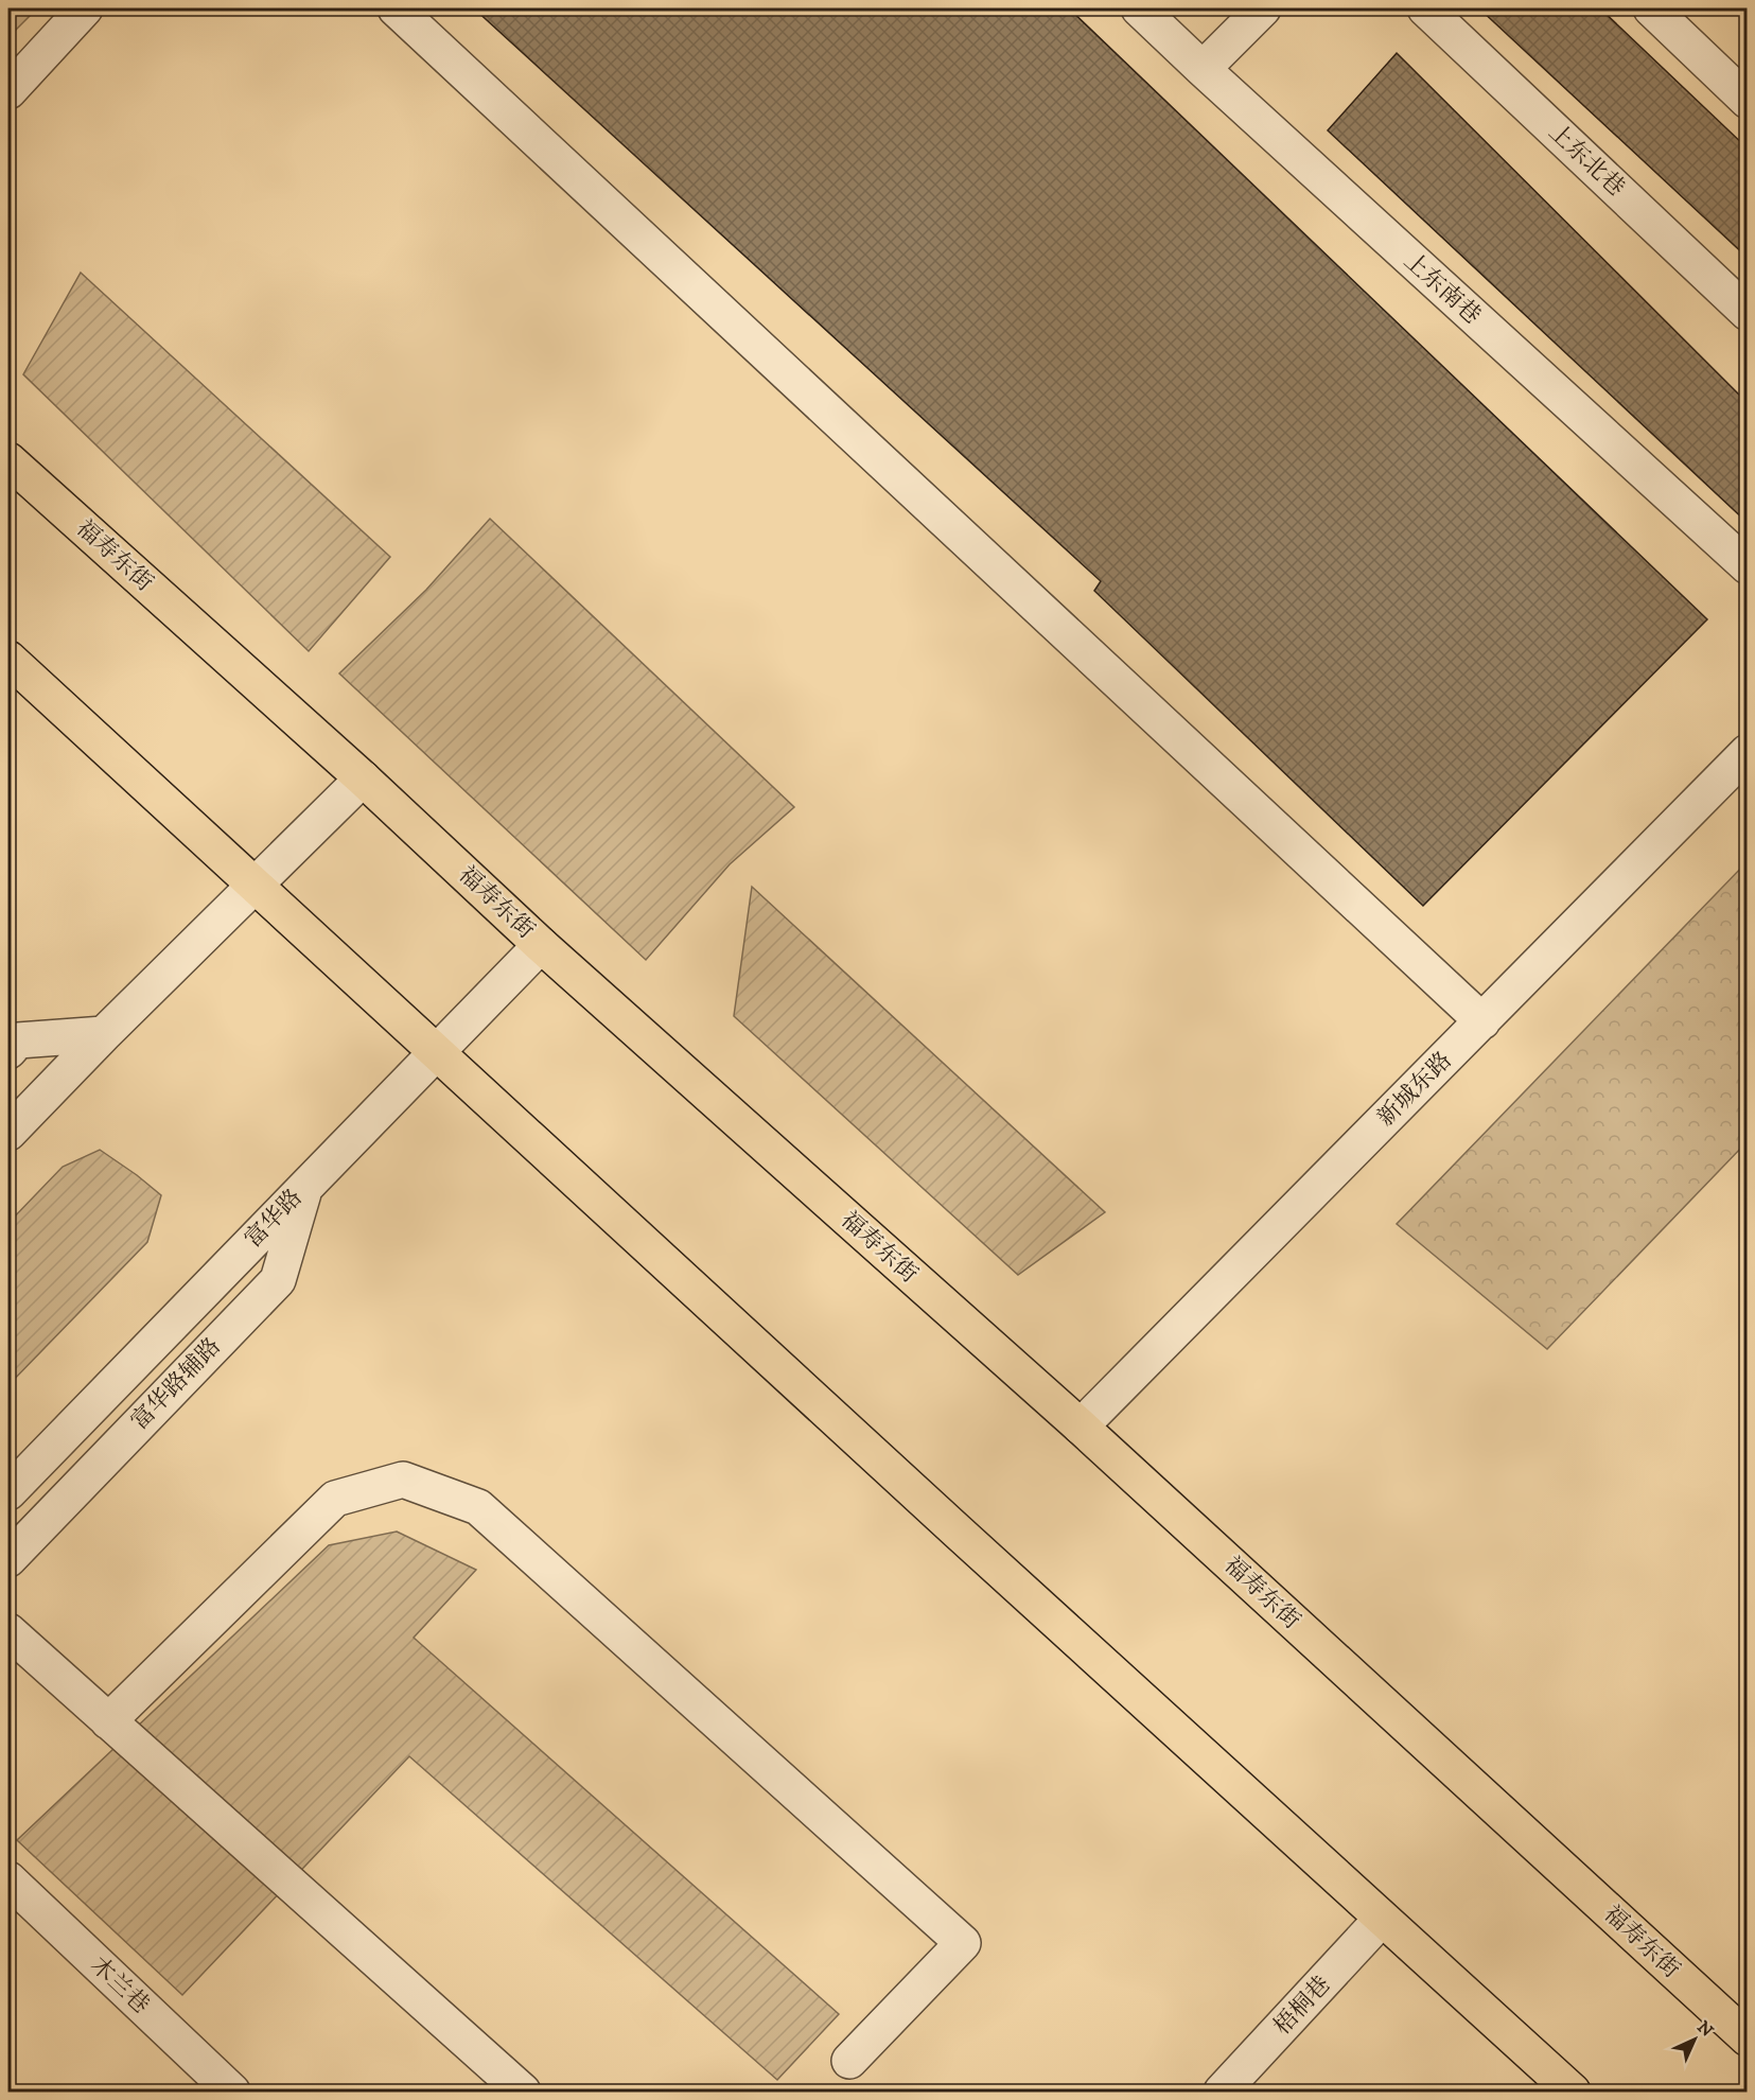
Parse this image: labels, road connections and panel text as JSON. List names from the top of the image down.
{
  "streets": {
    "main road": ["福寿东街"],
    "street": [
      "上东北巷",
      "上东南巷",
      "新城东路",
      "富华路",
      "富华路辅路",
      "木兰巷",
      "梧桐巷"
    ]
  },
  "crossings": [
    ["福寿东街", "新城东路"],
    ["福寿东街", "富华路"],
    ["富华路", "富华路辅路"]
  ],
  "north": "top right"
}
